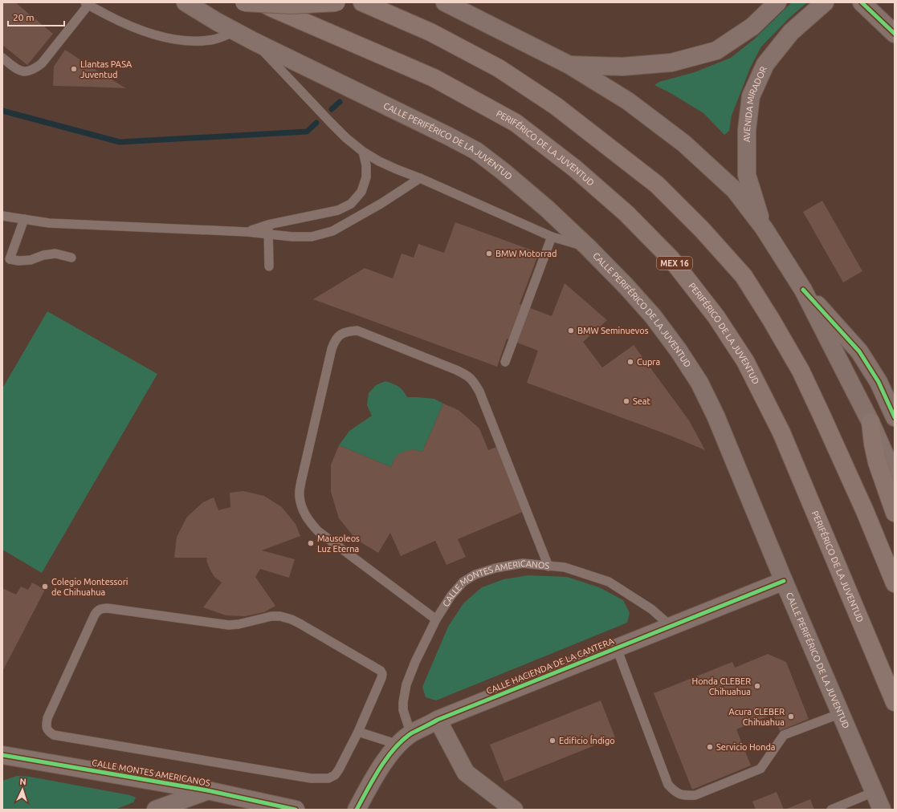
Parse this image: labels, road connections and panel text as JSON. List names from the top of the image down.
{
  "streets": {
    "highway": ["PERIFÉRICO DE LA JUVENTUD", "MEX 16"],
    "main road": [
      "AVENIDA MIRADOR",
      "CALLE PERIFÉRICO DE LA JUVENTUD",
      "CALLE MONTES AMERICANOS",
      "CALLE HACIENDA DE LA CANTERA"
    ]
  },
  "crossings": [
    ["CALLE PERIFÉRICO DE LA JUVENTUD", "CALLE HACIENDA DE LA CANTERA"],
    ["CALLE MONTES AMERICANOS", "CALLE HACIENDA DE LA CANTERA"]
  ],
  "places": [
    "Llantas PASA Juventud",
    "BMW Motorrad",
    "BMW Seminuevos",
    "Cupra",
    "Seat",
    "Mausoleos Luz Eterna",
    "Colegio Montessori de Chihuahua",
    "Honda CLEBER Chihuahua",
    "Acura CLEBER Chihuahua",
    "Edificio Índigo",
    "Servicio Honda"
  ],
  "scale_bar": "20 m",
  "north": "top"
}
